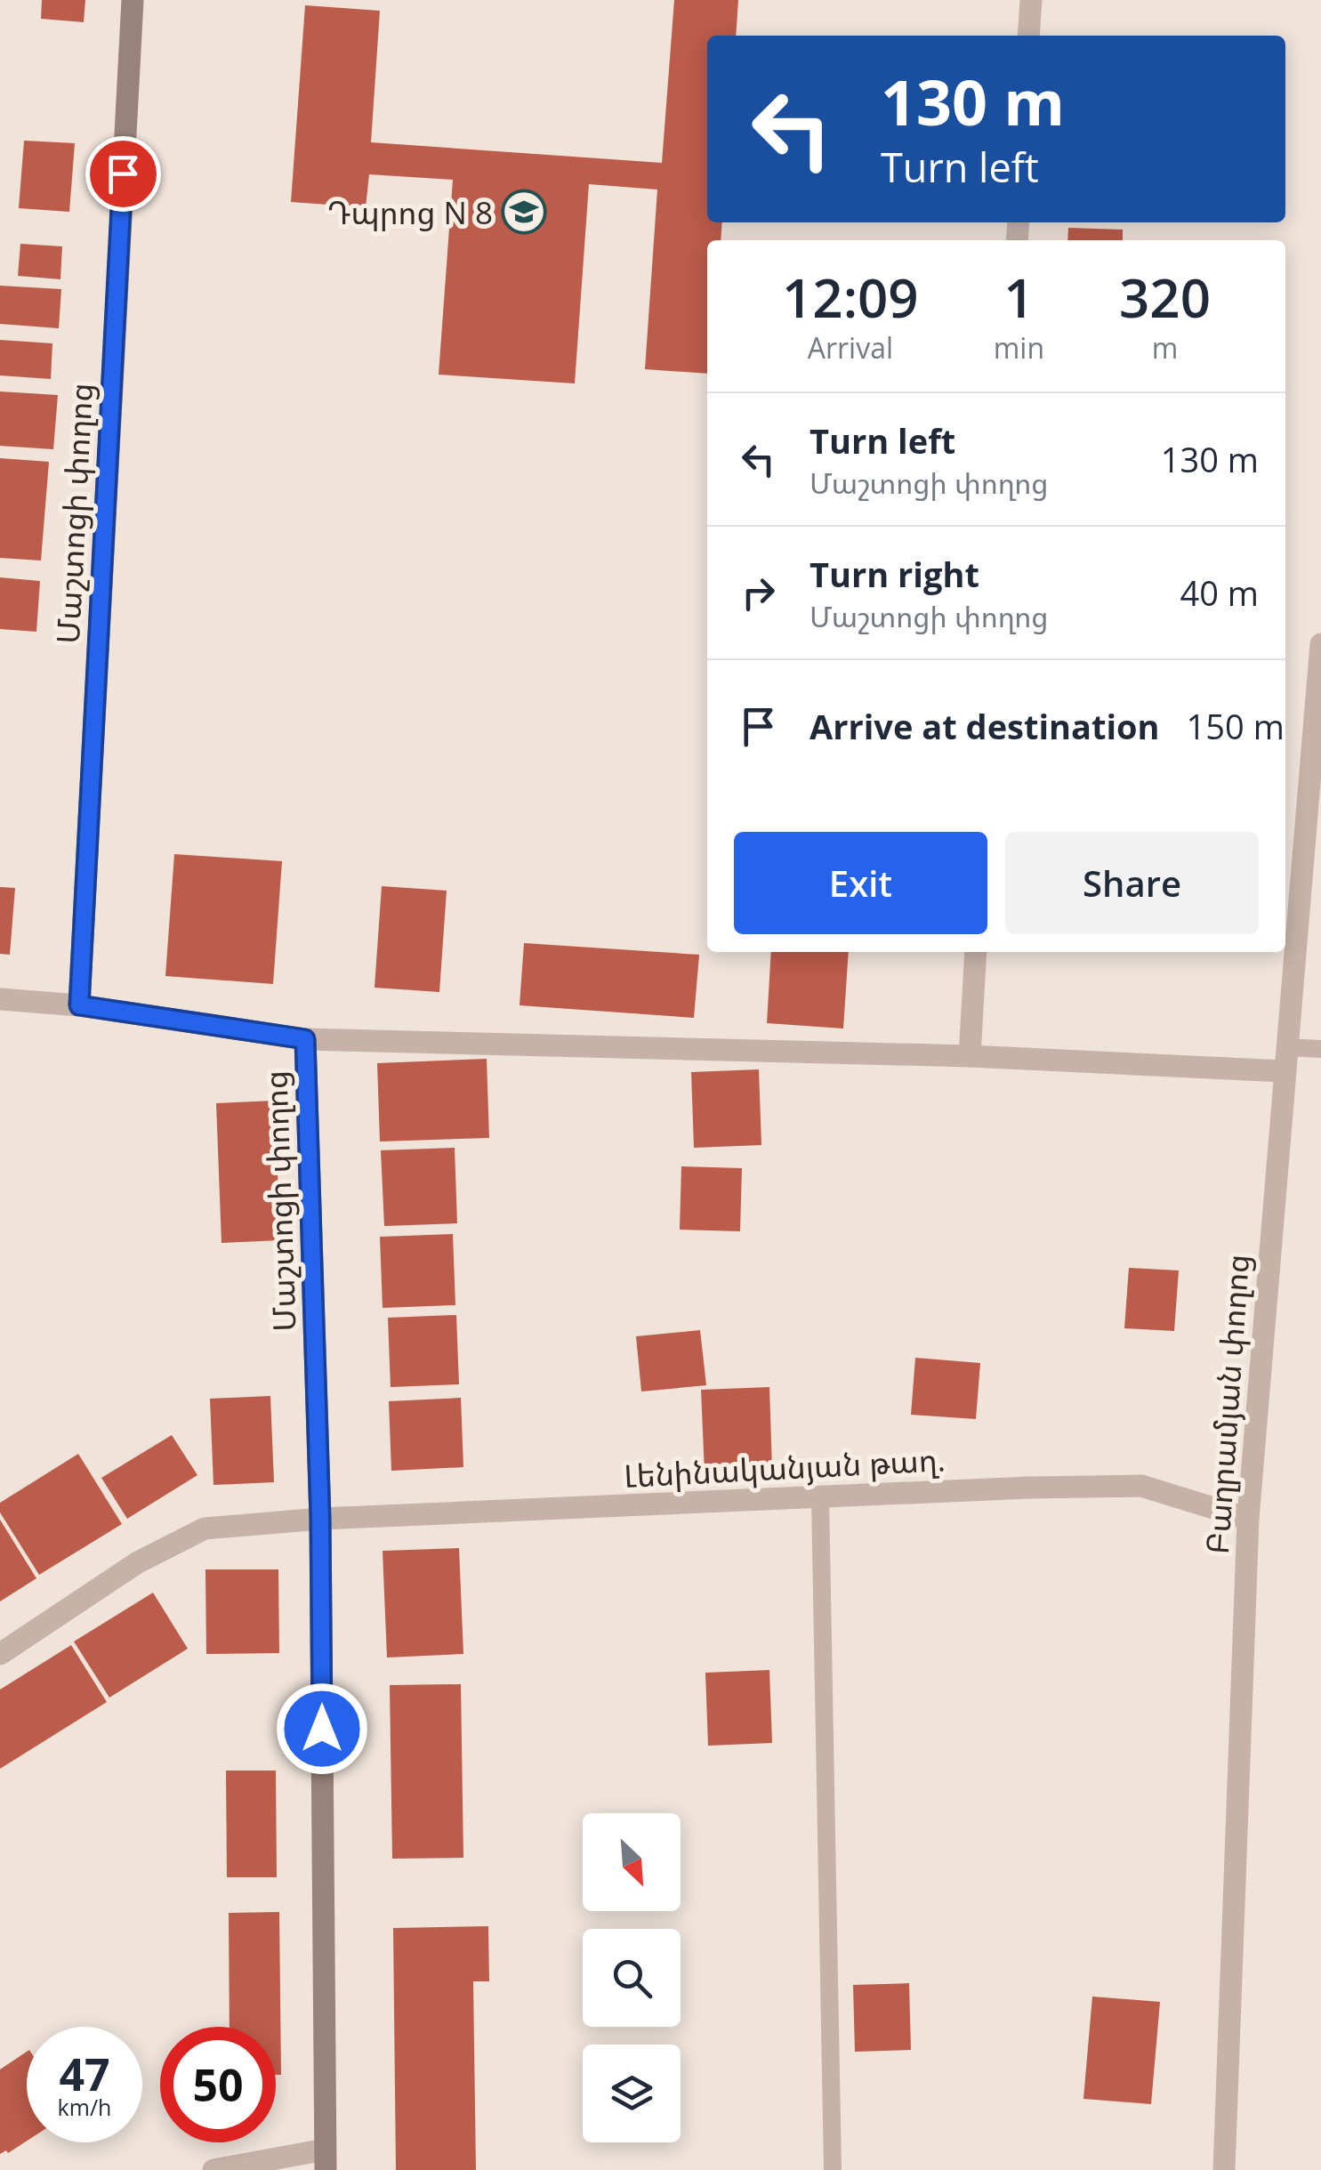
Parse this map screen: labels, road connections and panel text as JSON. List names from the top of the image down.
{
  "streets": {
    "main road": ["Մաշտոցի փողոց"],
    "street": ["Բաղրամյան փողոց", "Լենինականյան թաղ."]
  },
  "crossings": [
    ["Մաշտոցի փողոց", "Լենինականյան թաղ."],
    ["Բաղրամյան փողոց", "Լենինականյան թաղ."]
  ],
  "places": {
    "school or university": ["Դպրոց N 8"]
  },
  "north": "bottom right",
  "page": {
    "turn": ["130 m", "Turn left"],
    "eta": [
      "12:09",
      "Arrival",
      "1",
      "min",
      "320",
      "m"
    ],
    "list": [
      {
        "name": "Turn left",
        "note": "Մաշտոցի փողոց",
        "value": "130 m"
      },
      {
        "name": "Turn right",
        "note": "Մաշտոցի փողոց",
        "value": "40 m"
      },
      {
        "name": "Arrive at destination",
        "value": "150 m"
      }
    ],
    "buttons": ["Exit", "Share"],
    "speed": "47 km/h",
    "limit": "50"
  }
}
